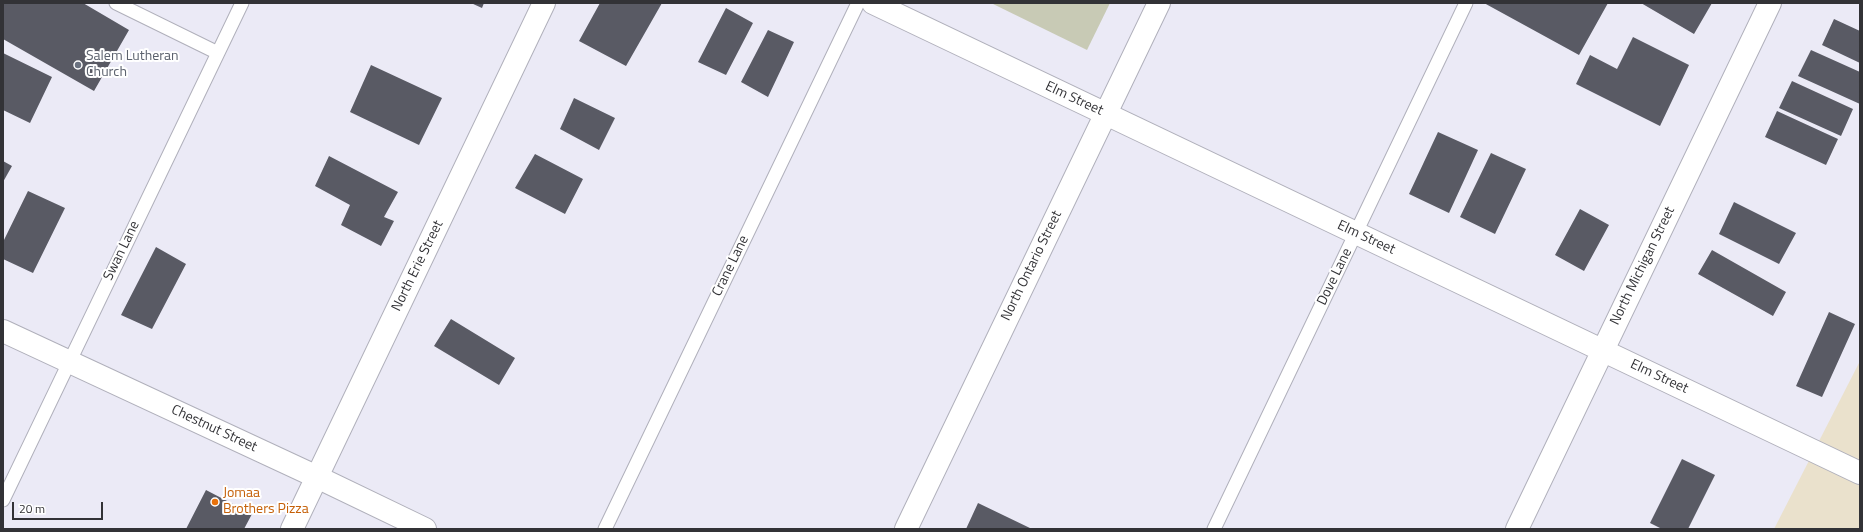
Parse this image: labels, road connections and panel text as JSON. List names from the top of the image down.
{
  "streets": {
    "street": [
      "Elm Street",
      "North Erie Street",
      "North Ontario Street",
      "North Michigan Street",
      "Chestnut Street"
    ],
    "lane": ["Swan Lane", "Crane Lane", "Dove Lane"]
  },
  "crossings": [
    ["Elm Street", "North Ontario Street"],
    ["Elm Street", "North Michigan Street"],
    ["Elm Street", "Dove Lane"],
    ["Swan Lane", "Chestnut Street"],
    ["North Erie Street", "Chestnut Street"]
  ],
  "places": ["Salem Lutheran Church", "Jomaa Brothers Pizza"],
  "scale_bar": "20 m"
}
